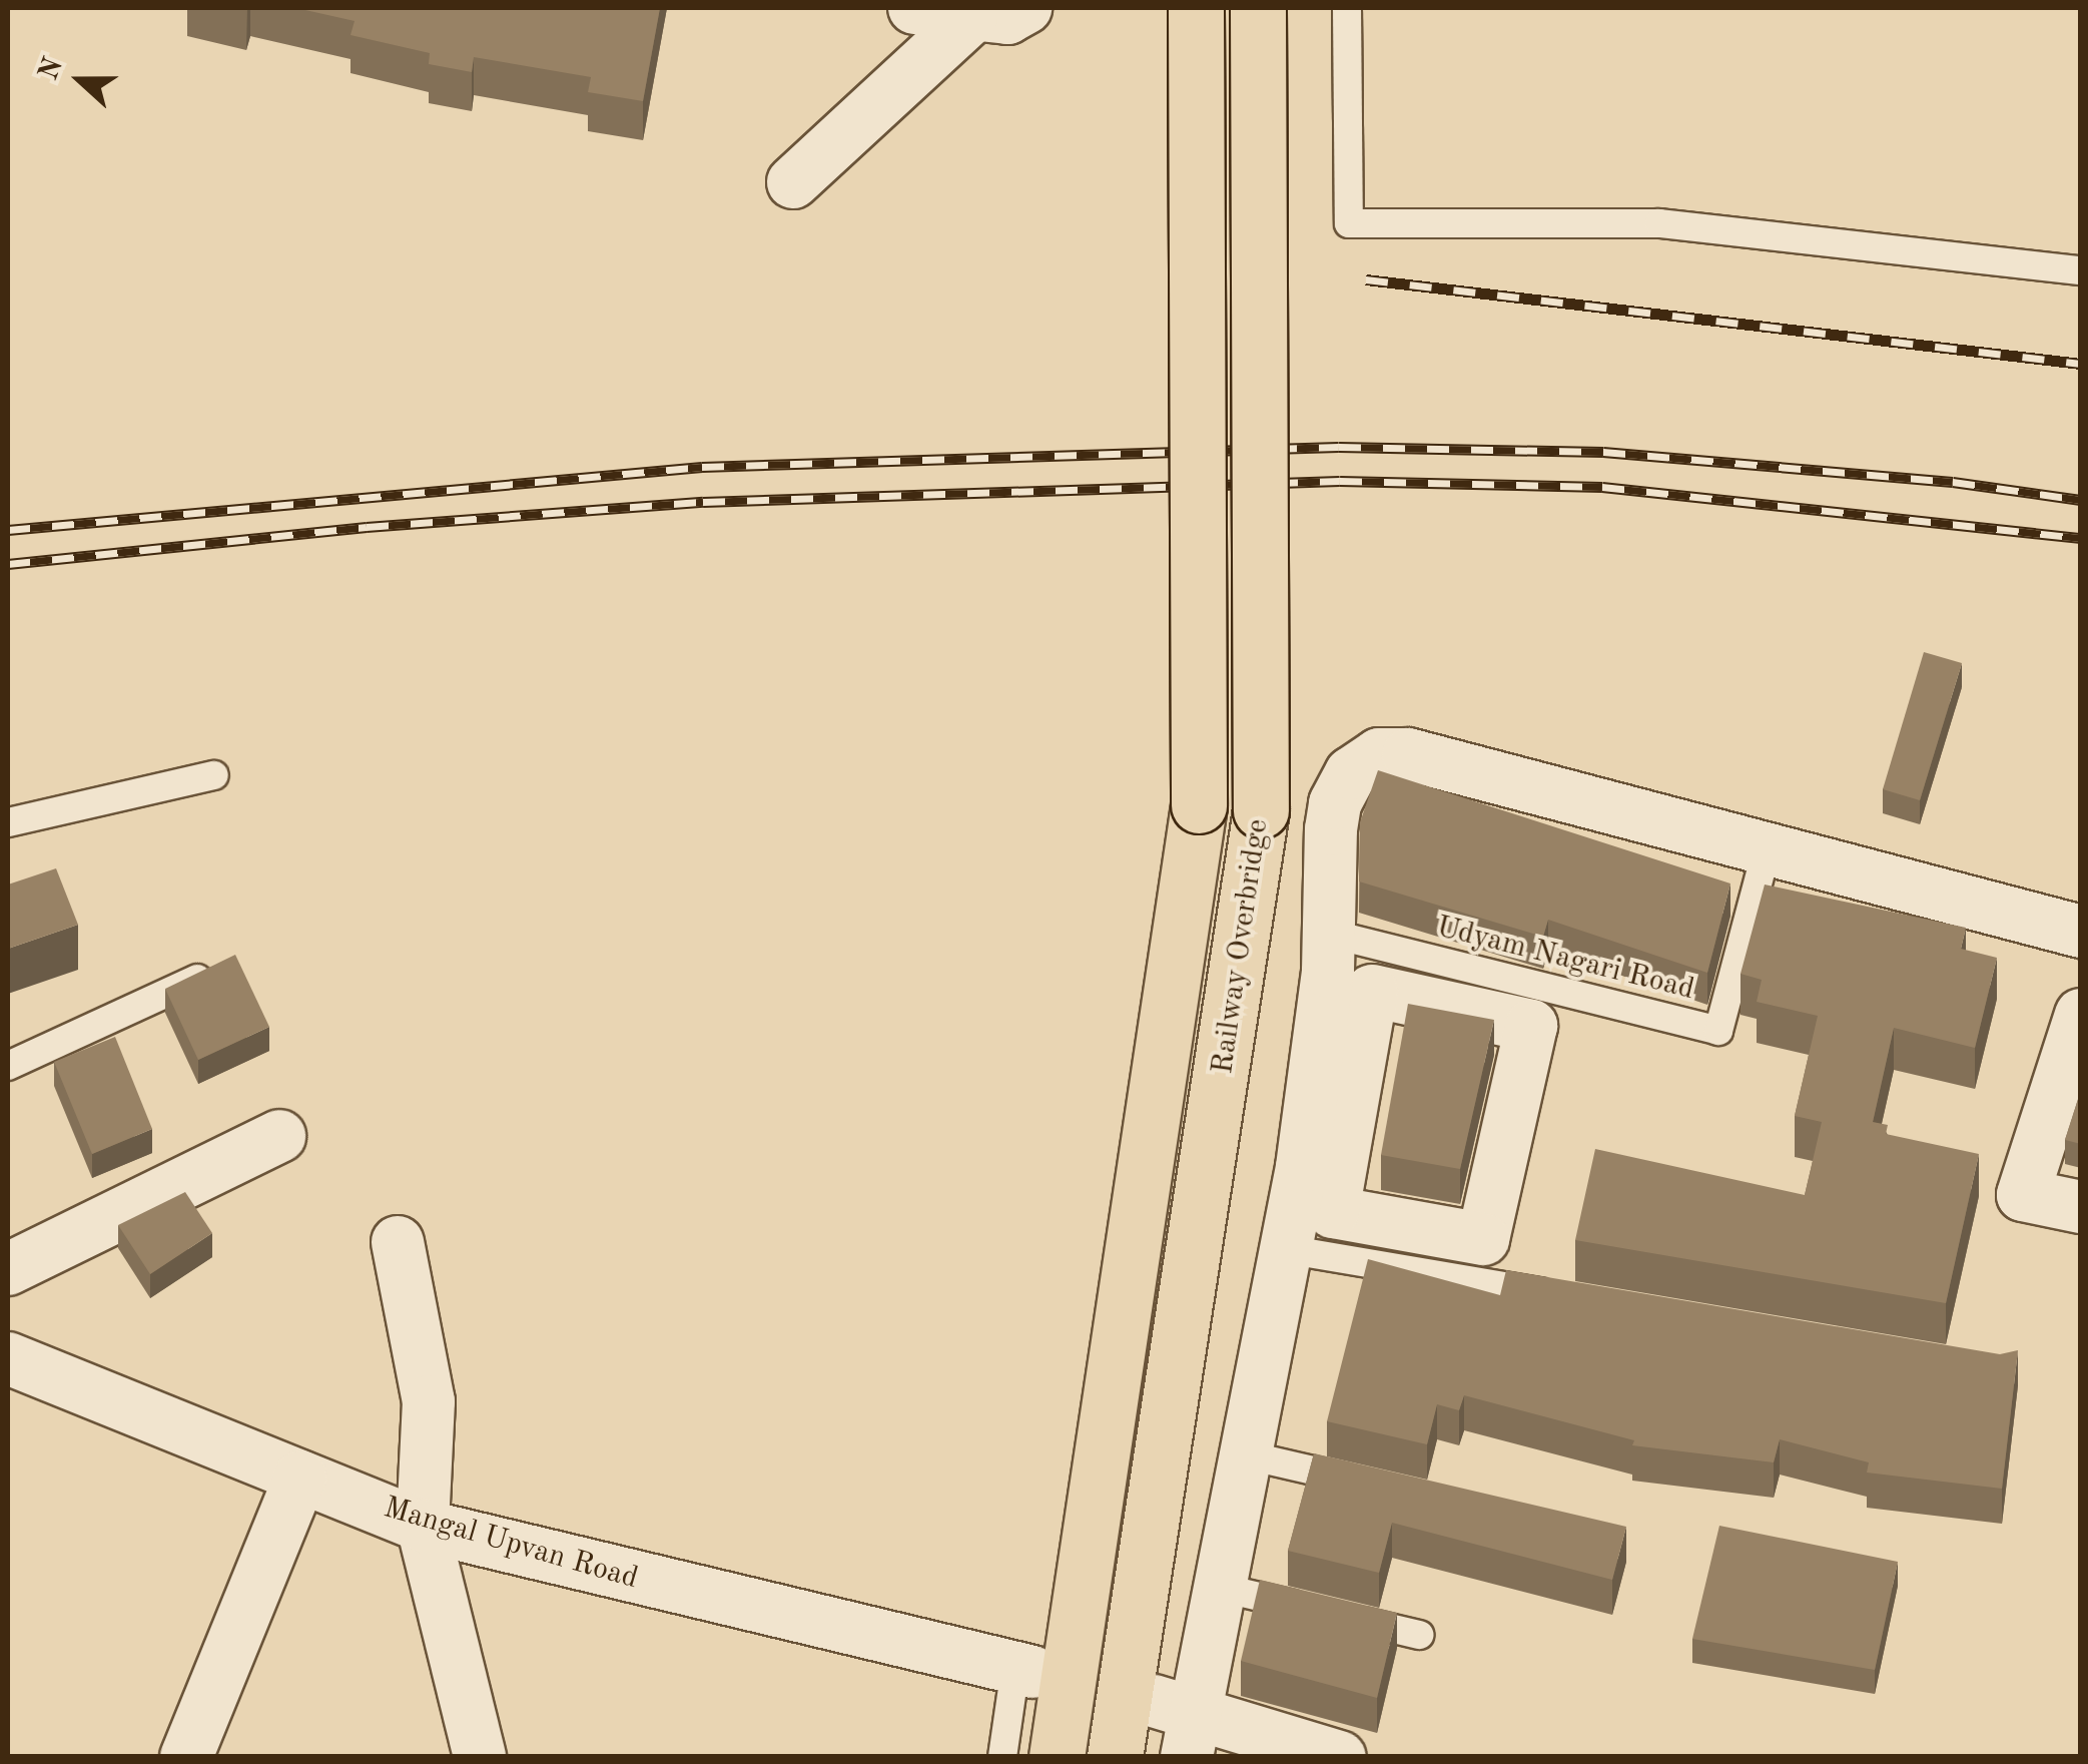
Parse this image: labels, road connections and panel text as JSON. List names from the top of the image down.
{
  "streets": {
    "main road": ["Railway Overbridge"],
    "street": ["Mangal Upvan Road"],
    "lane": ["Udyam Nagari Road"]
  },
  "north": "left"
}
